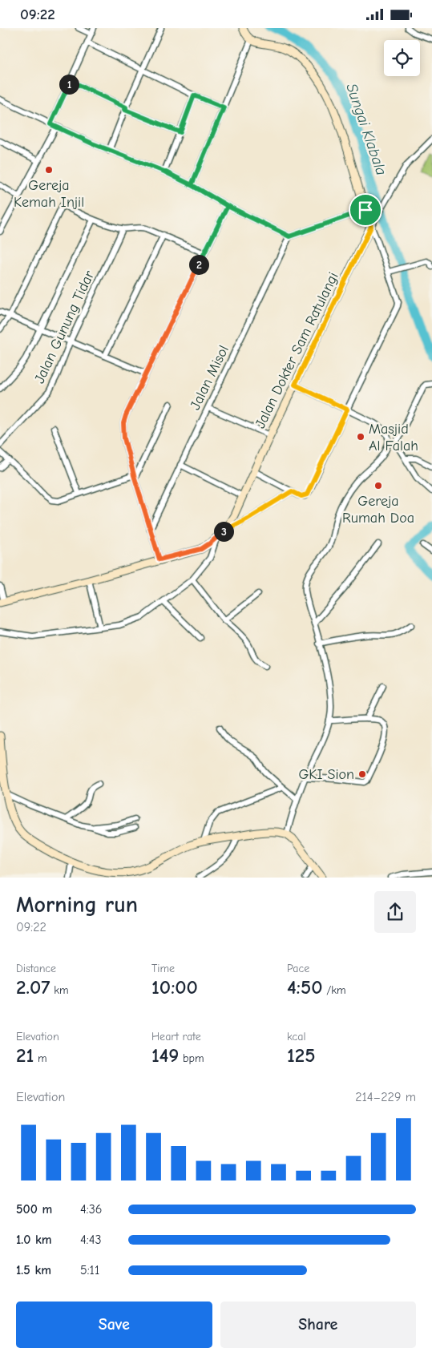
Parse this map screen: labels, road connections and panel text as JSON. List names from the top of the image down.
{
  "streets": {
    "street": ["Jalan Gunung Tidar", "Jalan Dokter Sam Ratulangi", "Jalan Misol"]
  },
  "water": ["Sungai Klabala"],
  "places": [
    "Gereja Kemah Injil",
    "Masjid Al Falah",
    "Gereja Rumah Doa",
    "GKI Sion"
  ],
  "page": {
    "status": "09:22",
    "pins": ["1", "2", "3"],
    "heading": ["Morning run", "09:22"],
    "stats": [
      ["Distance", "2.07 km"],
      ["Time", "10:00"],
      ["Pace", "4:50 /km"],
      ["Elevation", "21 m"],
      ["Heart rate", "149 bpm"],
      ["kcal", "125"]
    ],
    "chart": ["Elevation", "214–229 m"],
    "list": [
      {
        "name": "500 m",
        "note": "4:36"
      },
      {
        "name": "1.0 km",
        "note": "4:43"
      },
      {
        "name": "1.5 km",
        "note": "5:11"
      }
    ],
    "buttons": ["Save", "Share"]
  }
}
